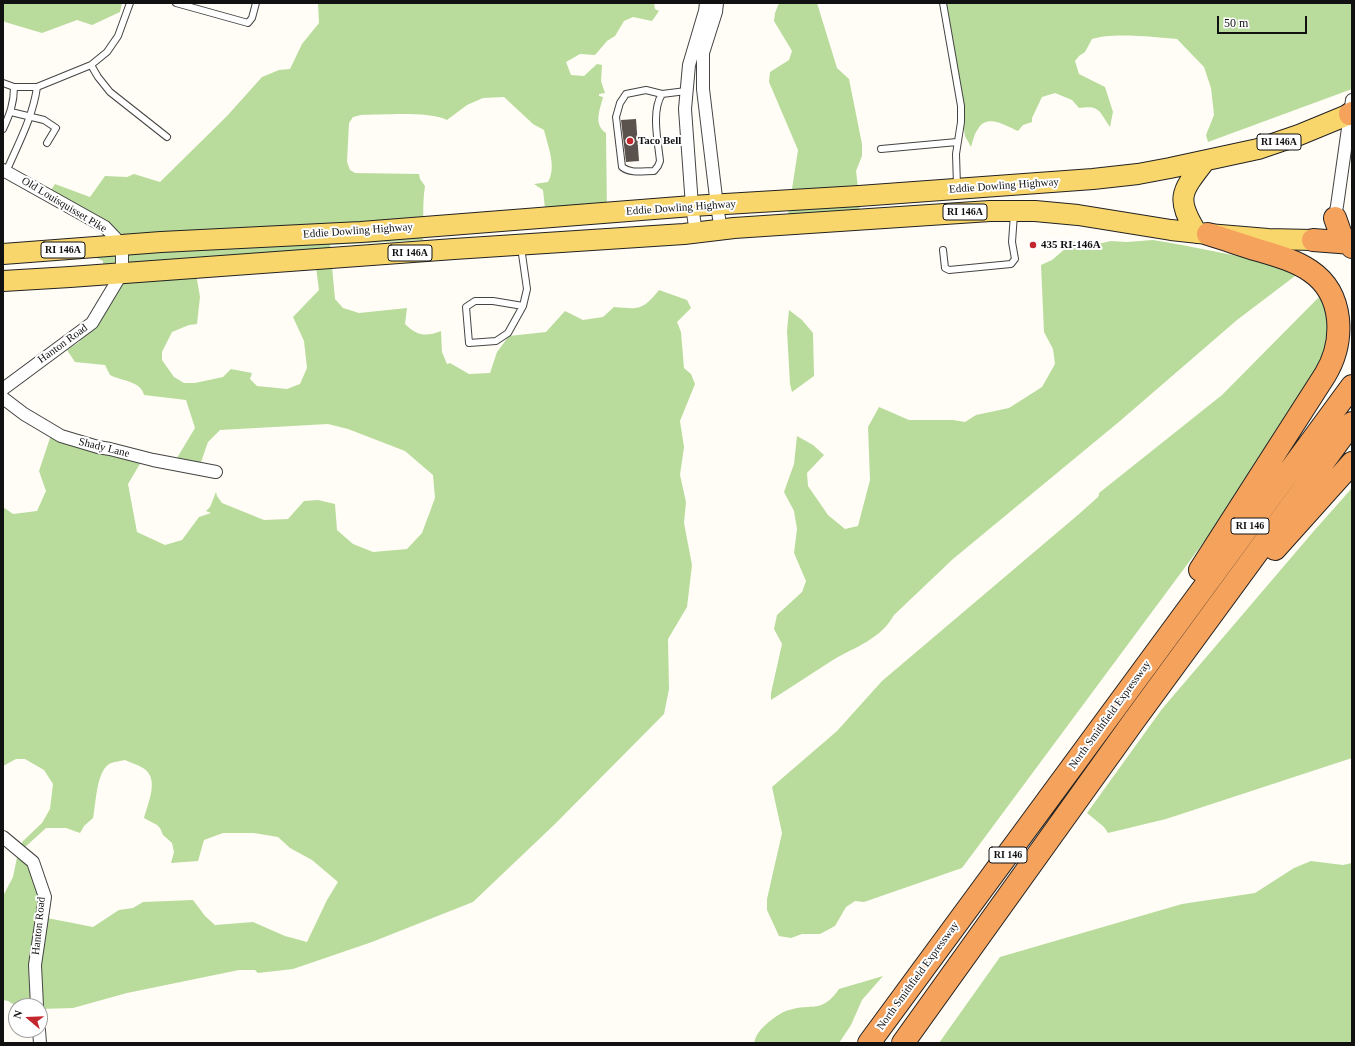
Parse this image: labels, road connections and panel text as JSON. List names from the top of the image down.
{
  "streets": {
    "highway": ["RI 146A", "RI 146", "North Smithfield Expressway"],
    "main road": ["Eddie Dowling Highway"],
    "street": ["Old Louisquisset Pike", "Hanton Road", "Shady Lane"]
  },
  "crossings": [
    ["RI 146A", "Eddie Dowling Highway"],
    ["Eddie Dowling Highway", "Old Louisquisset Pike"],
    ["Eddie Dowling Highway", "Hanton Road"]
  ],
  "places": ["Taco Bell", "435 RI-146A"],
  "scale_bar": "50 m",
  "north": "left"
}
